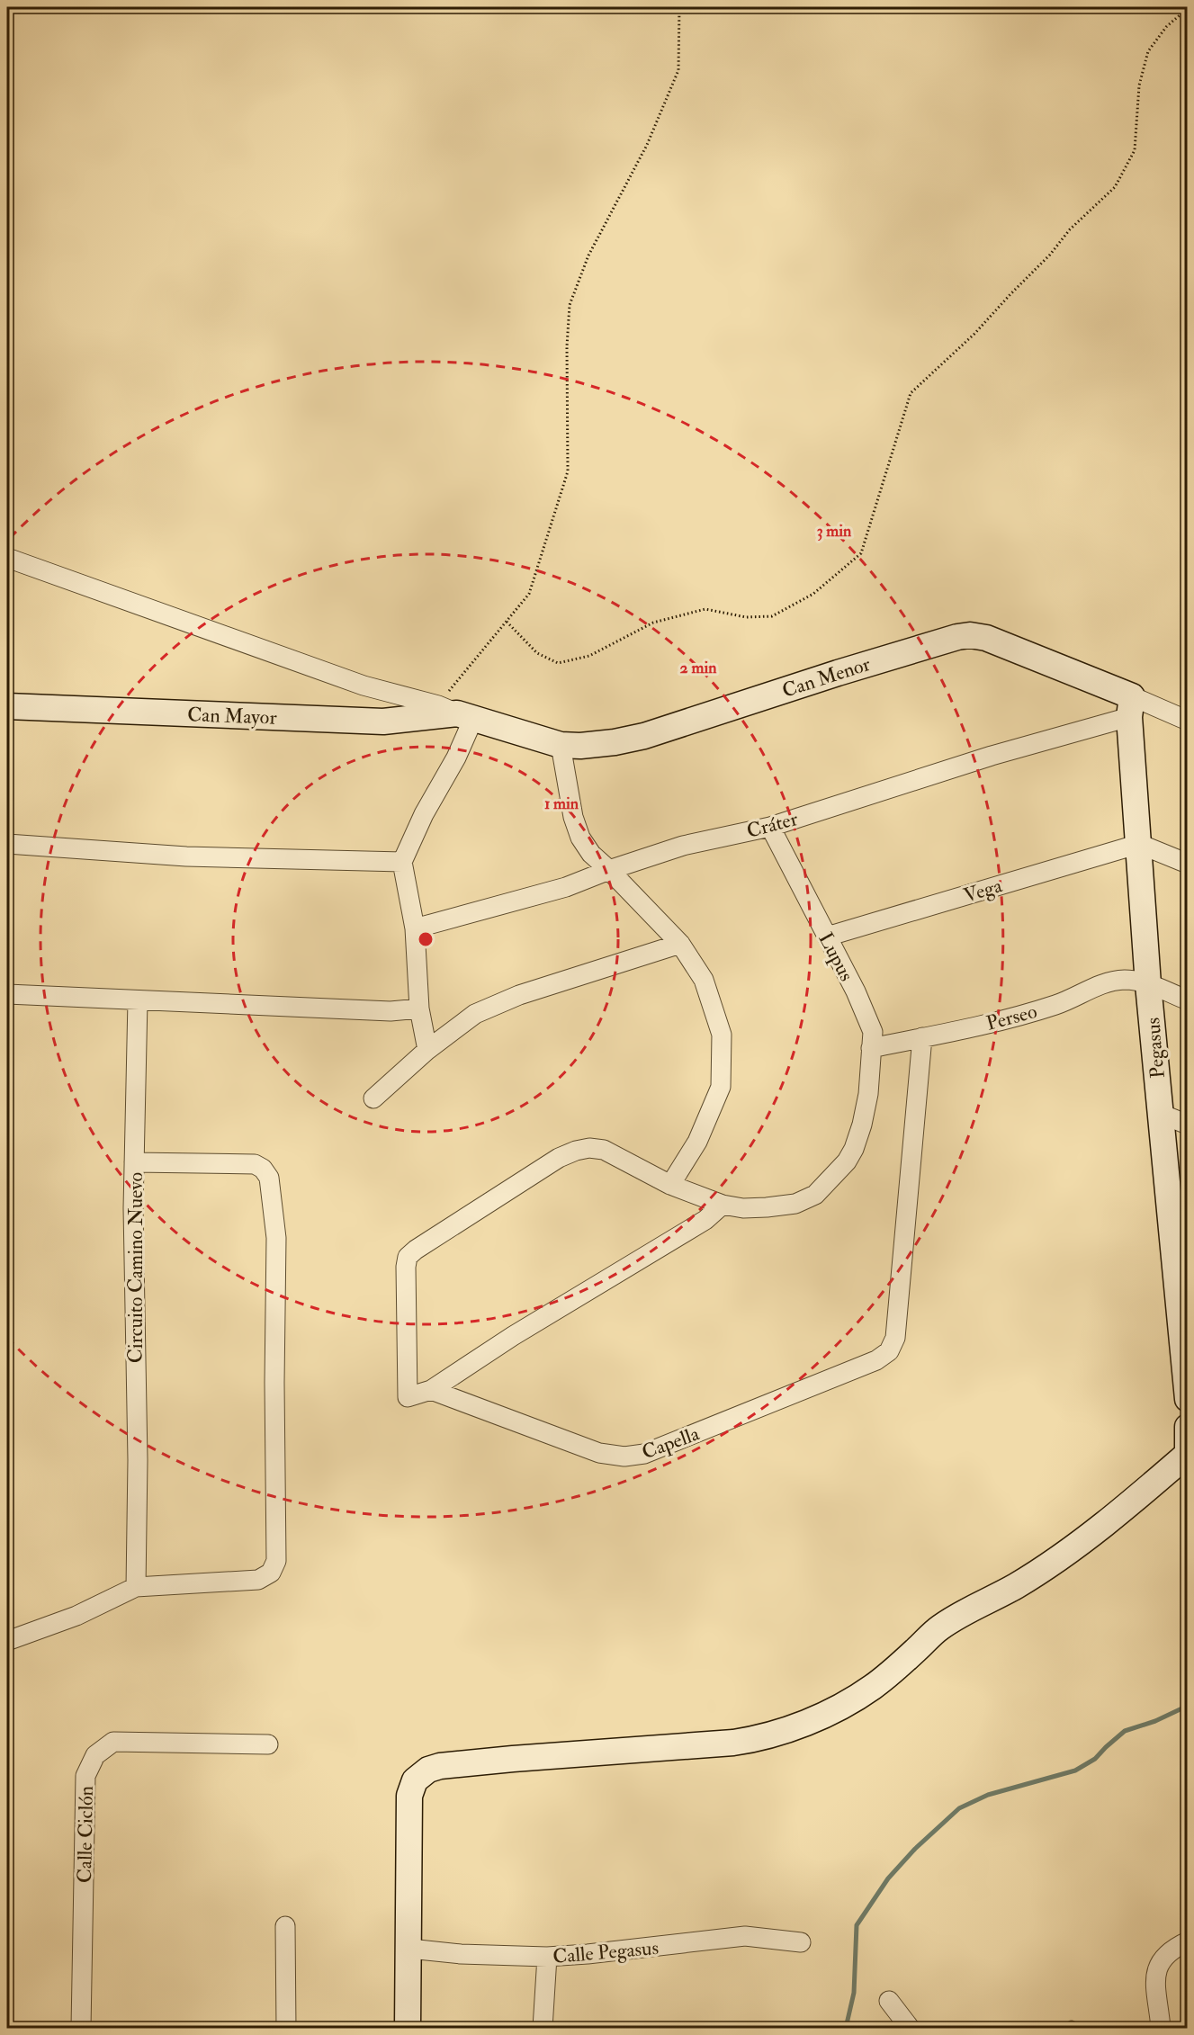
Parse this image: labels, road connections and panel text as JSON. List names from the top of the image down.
{
  "streets": {
    "street": [
      "Can Menor",
      "Can Mayor",
      "Cráter",
      "Vega",
      "Lupus",
      "Perseo",
      "Pegasus",
      "Circuito Camino Nuevo",
      "Capella",
      "Calle Ciclón",
      "Calle Pegasus"
    ]
  },
  "crossings": [
    ["Can Menor", "Can Mayor"],
    ["Can Menor", "Cráter"],
    ["Can Menor", "Pegasus"],
    ["Cráter", "Lupus"],
    ["Cráter", "Pegasus"],
    ["Vega", "Lupus"],
    ["Vega", "Pegasus"],
    ["Lupus", "Perseo"],
    ["Lupus", "Capella"],
    ["Perseo", "Pegasus"],
    ["Perseo", "Capella"]
  ],
  "rings": ["3 min", "2 min", "1 min"]
}
